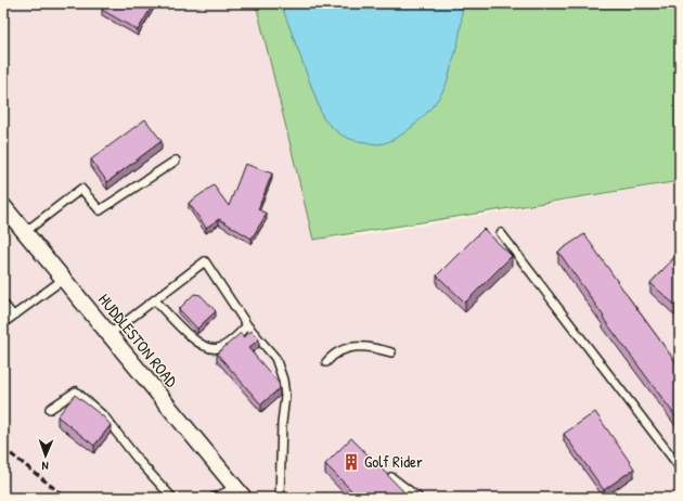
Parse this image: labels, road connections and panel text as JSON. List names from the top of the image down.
{
  "streets": {
    "street": ["HUDDLESTON ROAD"]
  },
  "places": {
    "building": ["Golf Rider"]
  },
  "north": "bottom"
}
